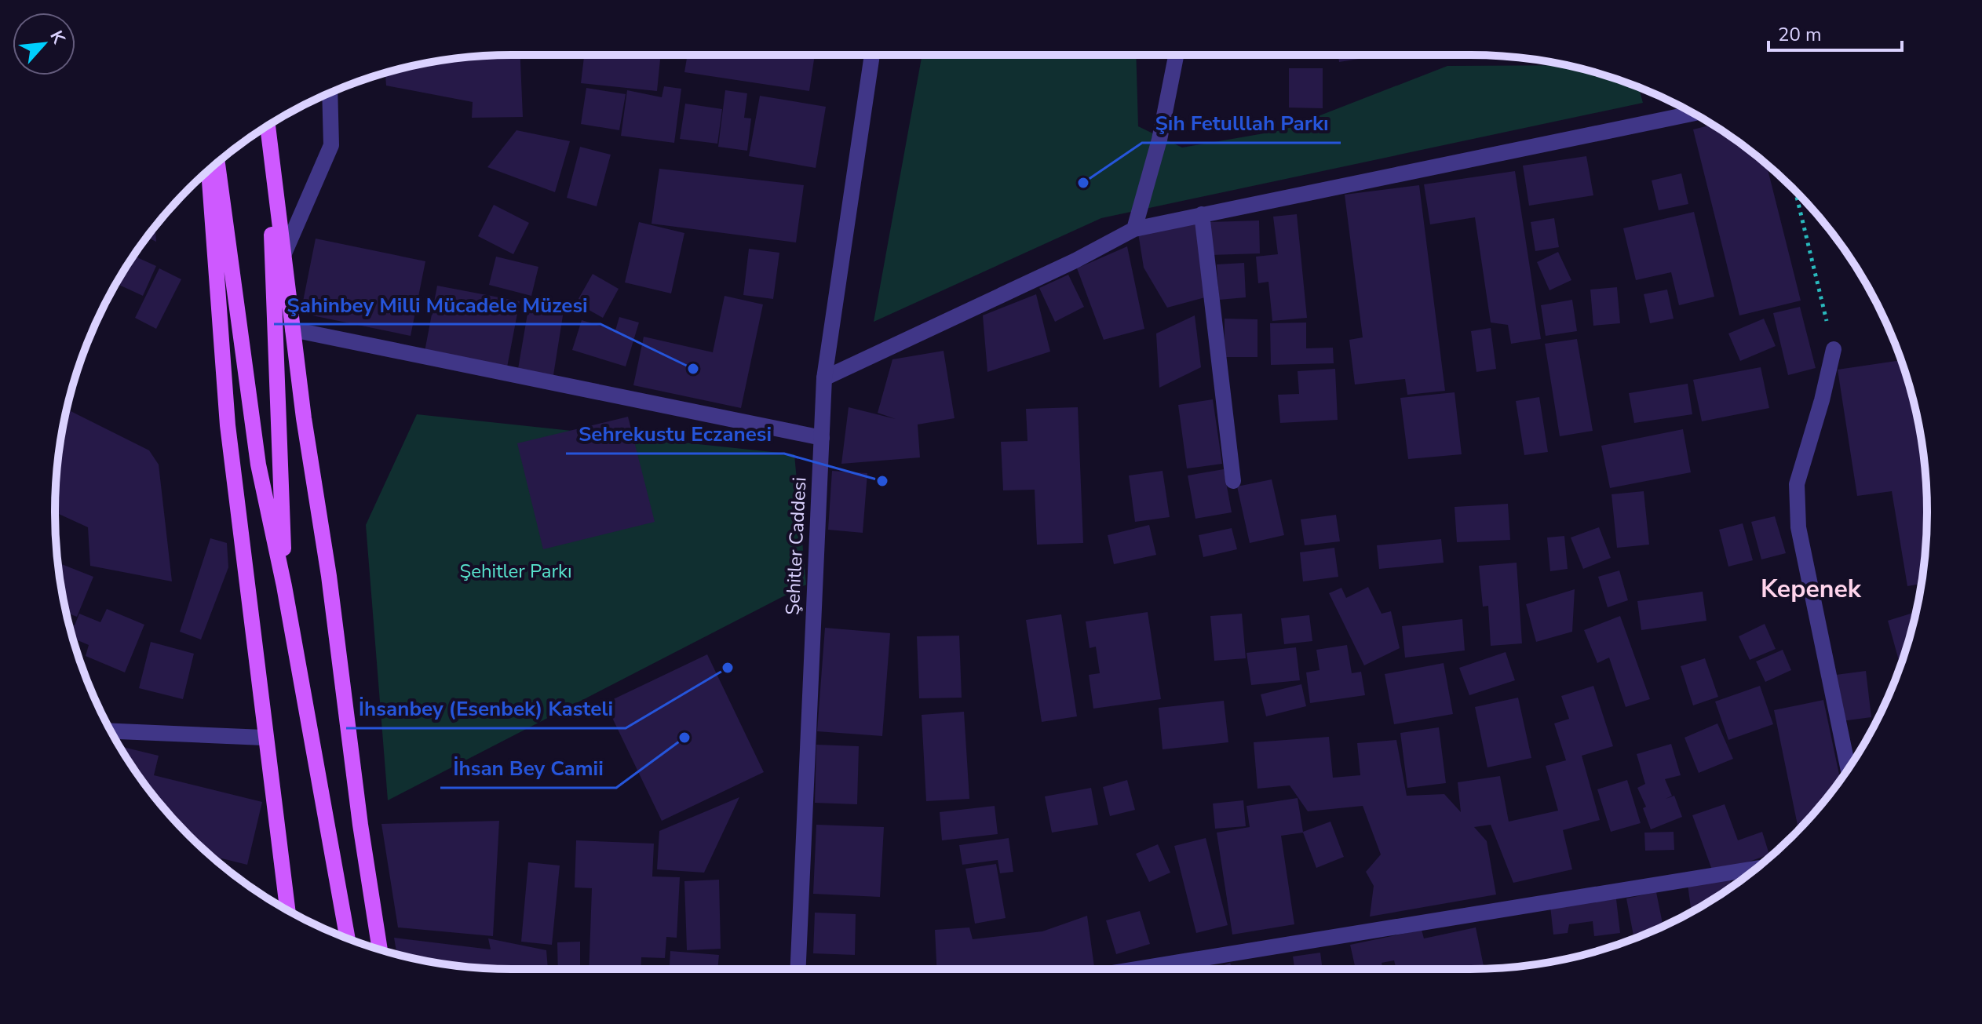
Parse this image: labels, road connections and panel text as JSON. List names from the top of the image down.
{
  "streets": {
    "street": ["Şehitler Caddesi"]
  },
  "districts": ["Kepenek"],
  "parks": ["Şehitler Parkı"],
  "places": [
    "Şıh Fetulllah Parkı",
    "Şahinbey Milli Mücadele Müzesi",
    "Sehrekustu Eczanesi",
    "İhsanbey (Esenbek) Kasteli",
    "İhsan Bey Camii"
  ],
  "scale_bar": "20 m",
  "north": "top right"
}
